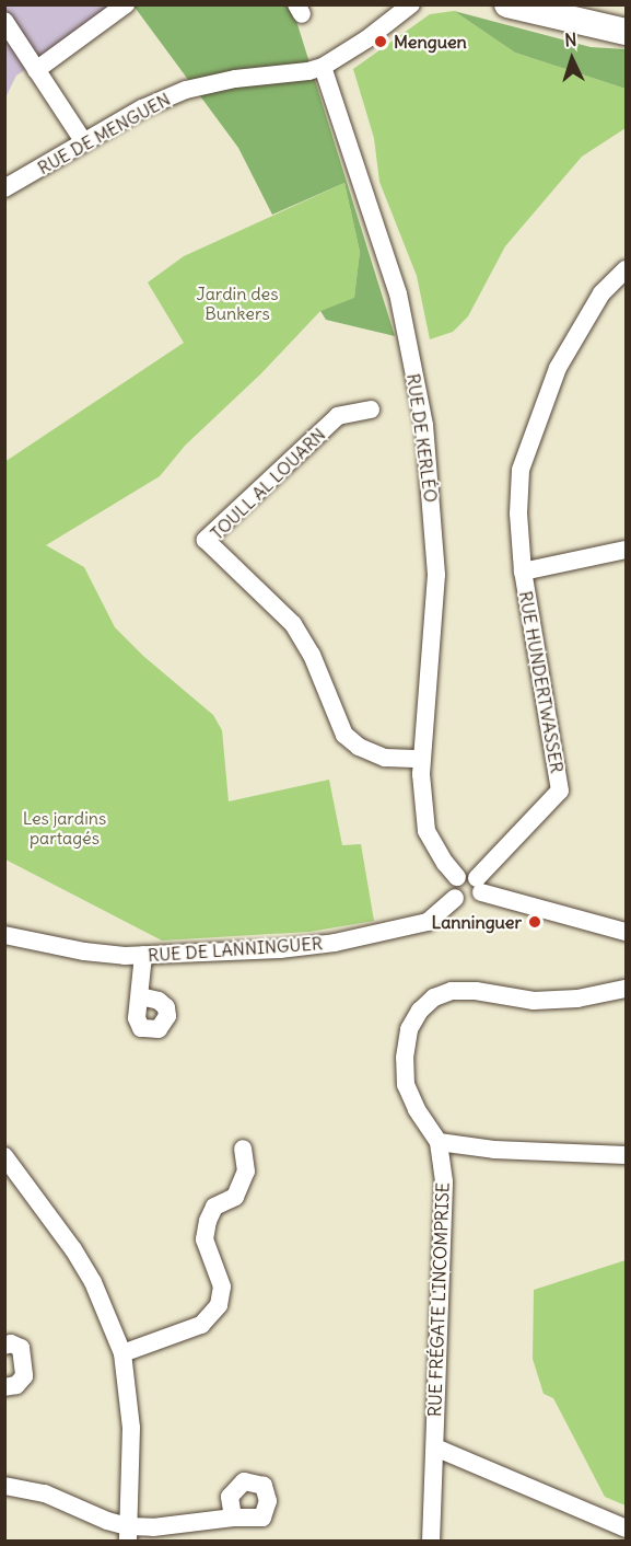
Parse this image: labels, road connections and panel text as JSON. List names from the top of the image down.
{
  "streets": {
    "street": [
      "RUE DE MENGUEN",
      "RUE DE KERLÉO",
      "TOULL AL LOUARN",
      "RUE HUNDERTWASSER",
      "RUE DE LANNINGUER",
      "RUE FRÉGATE L'INCOMPRISE"
    ]
  },
  "crossings": [
    ["RUE DE MENGUEN", "RUE DE KERLÉO"],
    ["RUE DE KERLÉO", "TOULL AL LOUARN"],
    ["RUE DE KERLÉO", "RUE HUNDERTWASSER"],
    ["RUE DE KERLÉO", "RUE DE LANNINGUER"],
    ["RUE HUNDERTWASSER", "RUE DE LANNINGUER"]
  ],
  "parks": ["Jardin des Bunkers", "Les jardins partagés"],
  "places": ["Menguen", "Lanninguer"],
  "north": "top"
}
